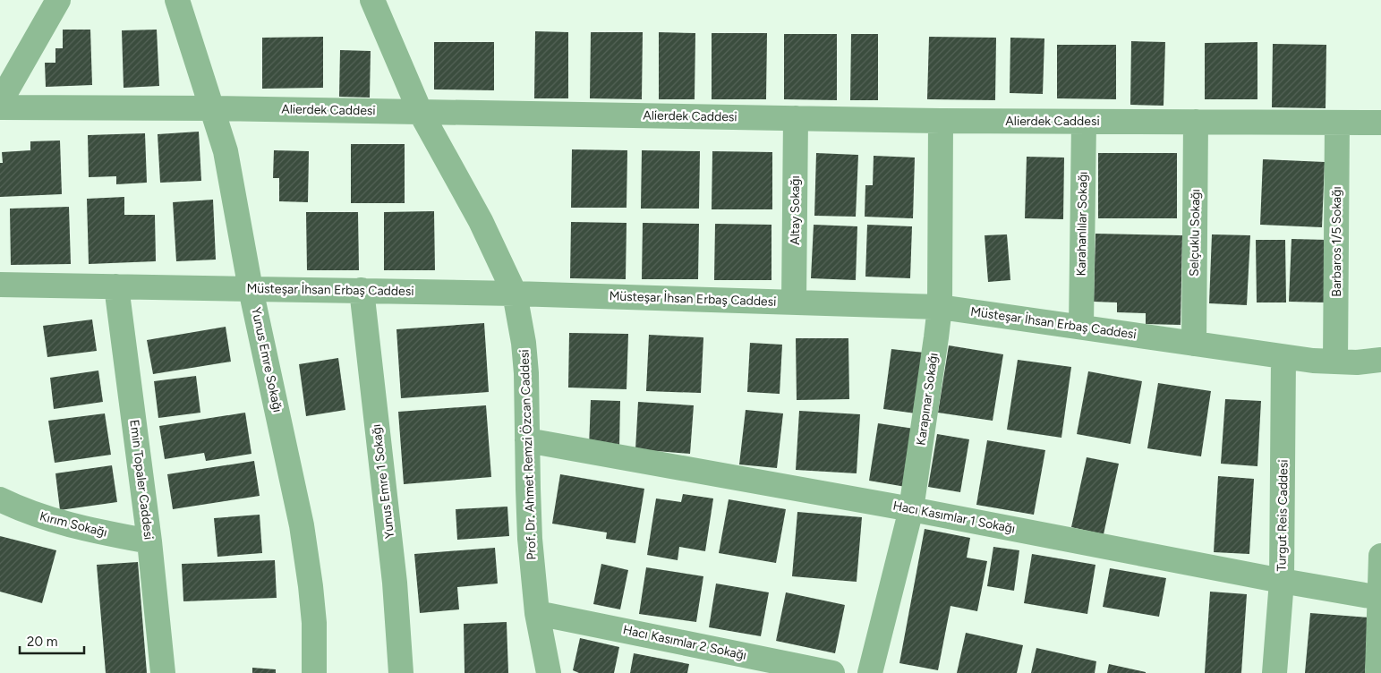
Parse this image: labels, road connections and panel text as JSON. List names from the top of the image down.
{
  "streets": {
    "street": [
      "Alierdek Caddesi",
      "Altay Sokağı",
      "Karahanlılar Sokağı",
      "Selçuklu Sokağı",
      "Barbaros 1/5 Sokağı",
      "Müsteşar İhsan Erbaş Caddesi",
      "Yunus Emre Sokağı",
      "Karapınar Sokağı",
      "Prof. Dr. Ahmet Remzi Özcan Caddesi",
      "Emin Topaler Caddesi",
      "Yunus Emre 1 Sokağı",
      "Turgut Reis Caddesi",
      "Hacı Kasımlar 1 Sokağı",
      "Kırım Sokağı",
      "Hacı Kasımlar 2 Sokağı"
    ]
  },
  "crossings": [
    ["Alierdek Caddesi", "Altay Sokağı"],
    ["Alierdek Caddesi", "Karahanlılar Sokağı"],
    ["Alierdek Caddesi", "Selçuklu Sokağı"],
    ["Alierdek Caddesi", "Barbaros 1/5 Sokağı"],
    ["Alierdek Caddesi", "Yunus Emre Sokağı"],
    ["Alierdek Caddesi", "Karapınar Sokağı"],
    ["Alierdek Caddesi", "Prof. Dr. Ahmet Remzi Özcan Caddesi"],
    ["Altay Sokağı", "Müsteşar İhsan Erbaş Caddesi"],
    ["Karahanlılar Sokağı", "Müsteşar İhsan Erbaş Caddesi"],
    ["Selçuklu Sokağı", "Müsteşar İhsan Erbaş Caddesi"],
    ["Barbaros 1/5 Sokağı", "Müsteşar İhsan Erbaş Caddesi"],
    ["Müsteşar İhsan Erbaş Caddesi", "Yunus Emre Sokağı"],
    ["Müsteşar İhsan Erbaş Caddesi", "Karapınar Sokağı"],
    ["Müsteşar İhsan Erbaş Caddesi", "Prof. Dr. Ahmet Remzi Özcan Caddesi"],
    ["Müsteşar İhsan Erbaş Caddesi", "Emin Topaler Caddesi"],
    ["Müsteşar İhsan Erbaş Caddesi", "Yunus Emre 1 Sokağı"],
    ["Müsteşar İhsan Erbaş Caddesi", "Turgut Reis Caddesi"],
    ["Karapınar Sokağı", "Hacı Kasımlar 1 Sokağı"],
    ["Prof. Dr. Ahmet Remzi Özcan Caddesi", "Hacı Kasımlar 1 Sokağı"],
    ["Prof. Dr. Ahmet Remzi Özcan Caddesi", "Hacı Kasımlar 2 Sokağı"],
    ["Emin Topaler Caddesi", "Kırım Sokağı"],
    ["Turgut Reis Caddesi", "Hacı Kasımlar 1 Sokağı"]
  ],
  "scale_bar": "20 m"
}
